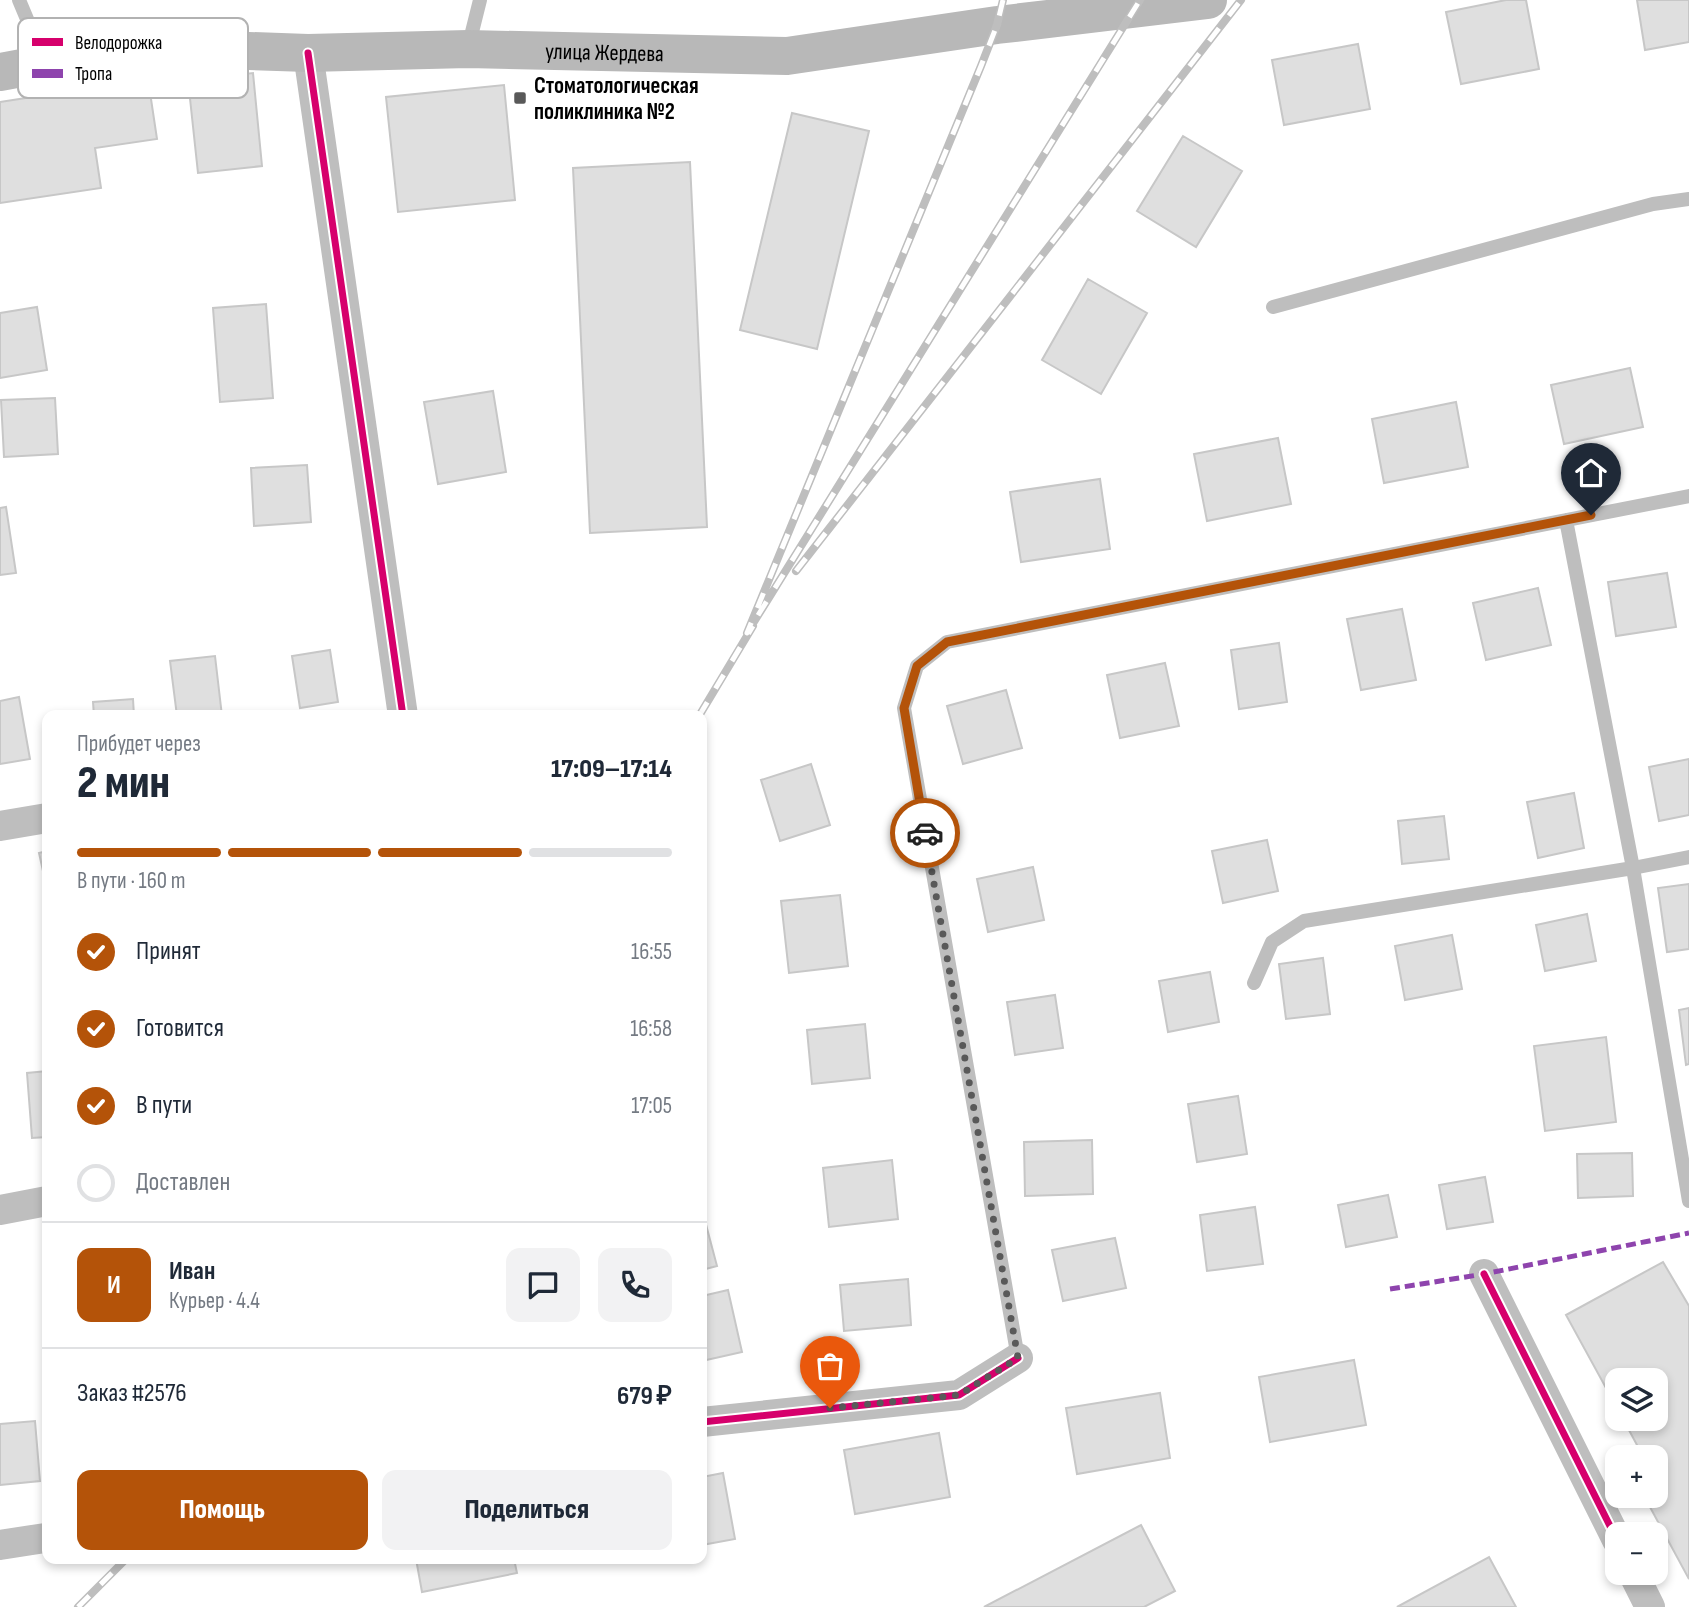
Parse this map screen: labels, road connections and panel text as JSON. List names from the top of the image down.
{
  "streets": {
    "main road": ["улица Жердева"]
  },
  "places": {
    "transit": ["Стоматологическая поликлиника №2"]
  },
  "legend": ["Велодорожка", "Тропа"],
  "page": {
    "heading": ["2 мин", "Прибудет через", "17:09–17:14"],
    "panel": [
      "Иван",
      "Курьер · 4.4",
      "Заказ #2576",
      "679 ₽"
    ],
    "bar": "В пути · 160 m",
    "list": [
      ["Принят", "16:55"],
      ["Готовится", "16:58"],
      ["В пути", "17:05"],
      "Доставлен"
    ],
    "round": "И",
    "map_buttons": ["+", "−"],
    "buttons": ["Помощь", "Поделиться"]
  }
}
